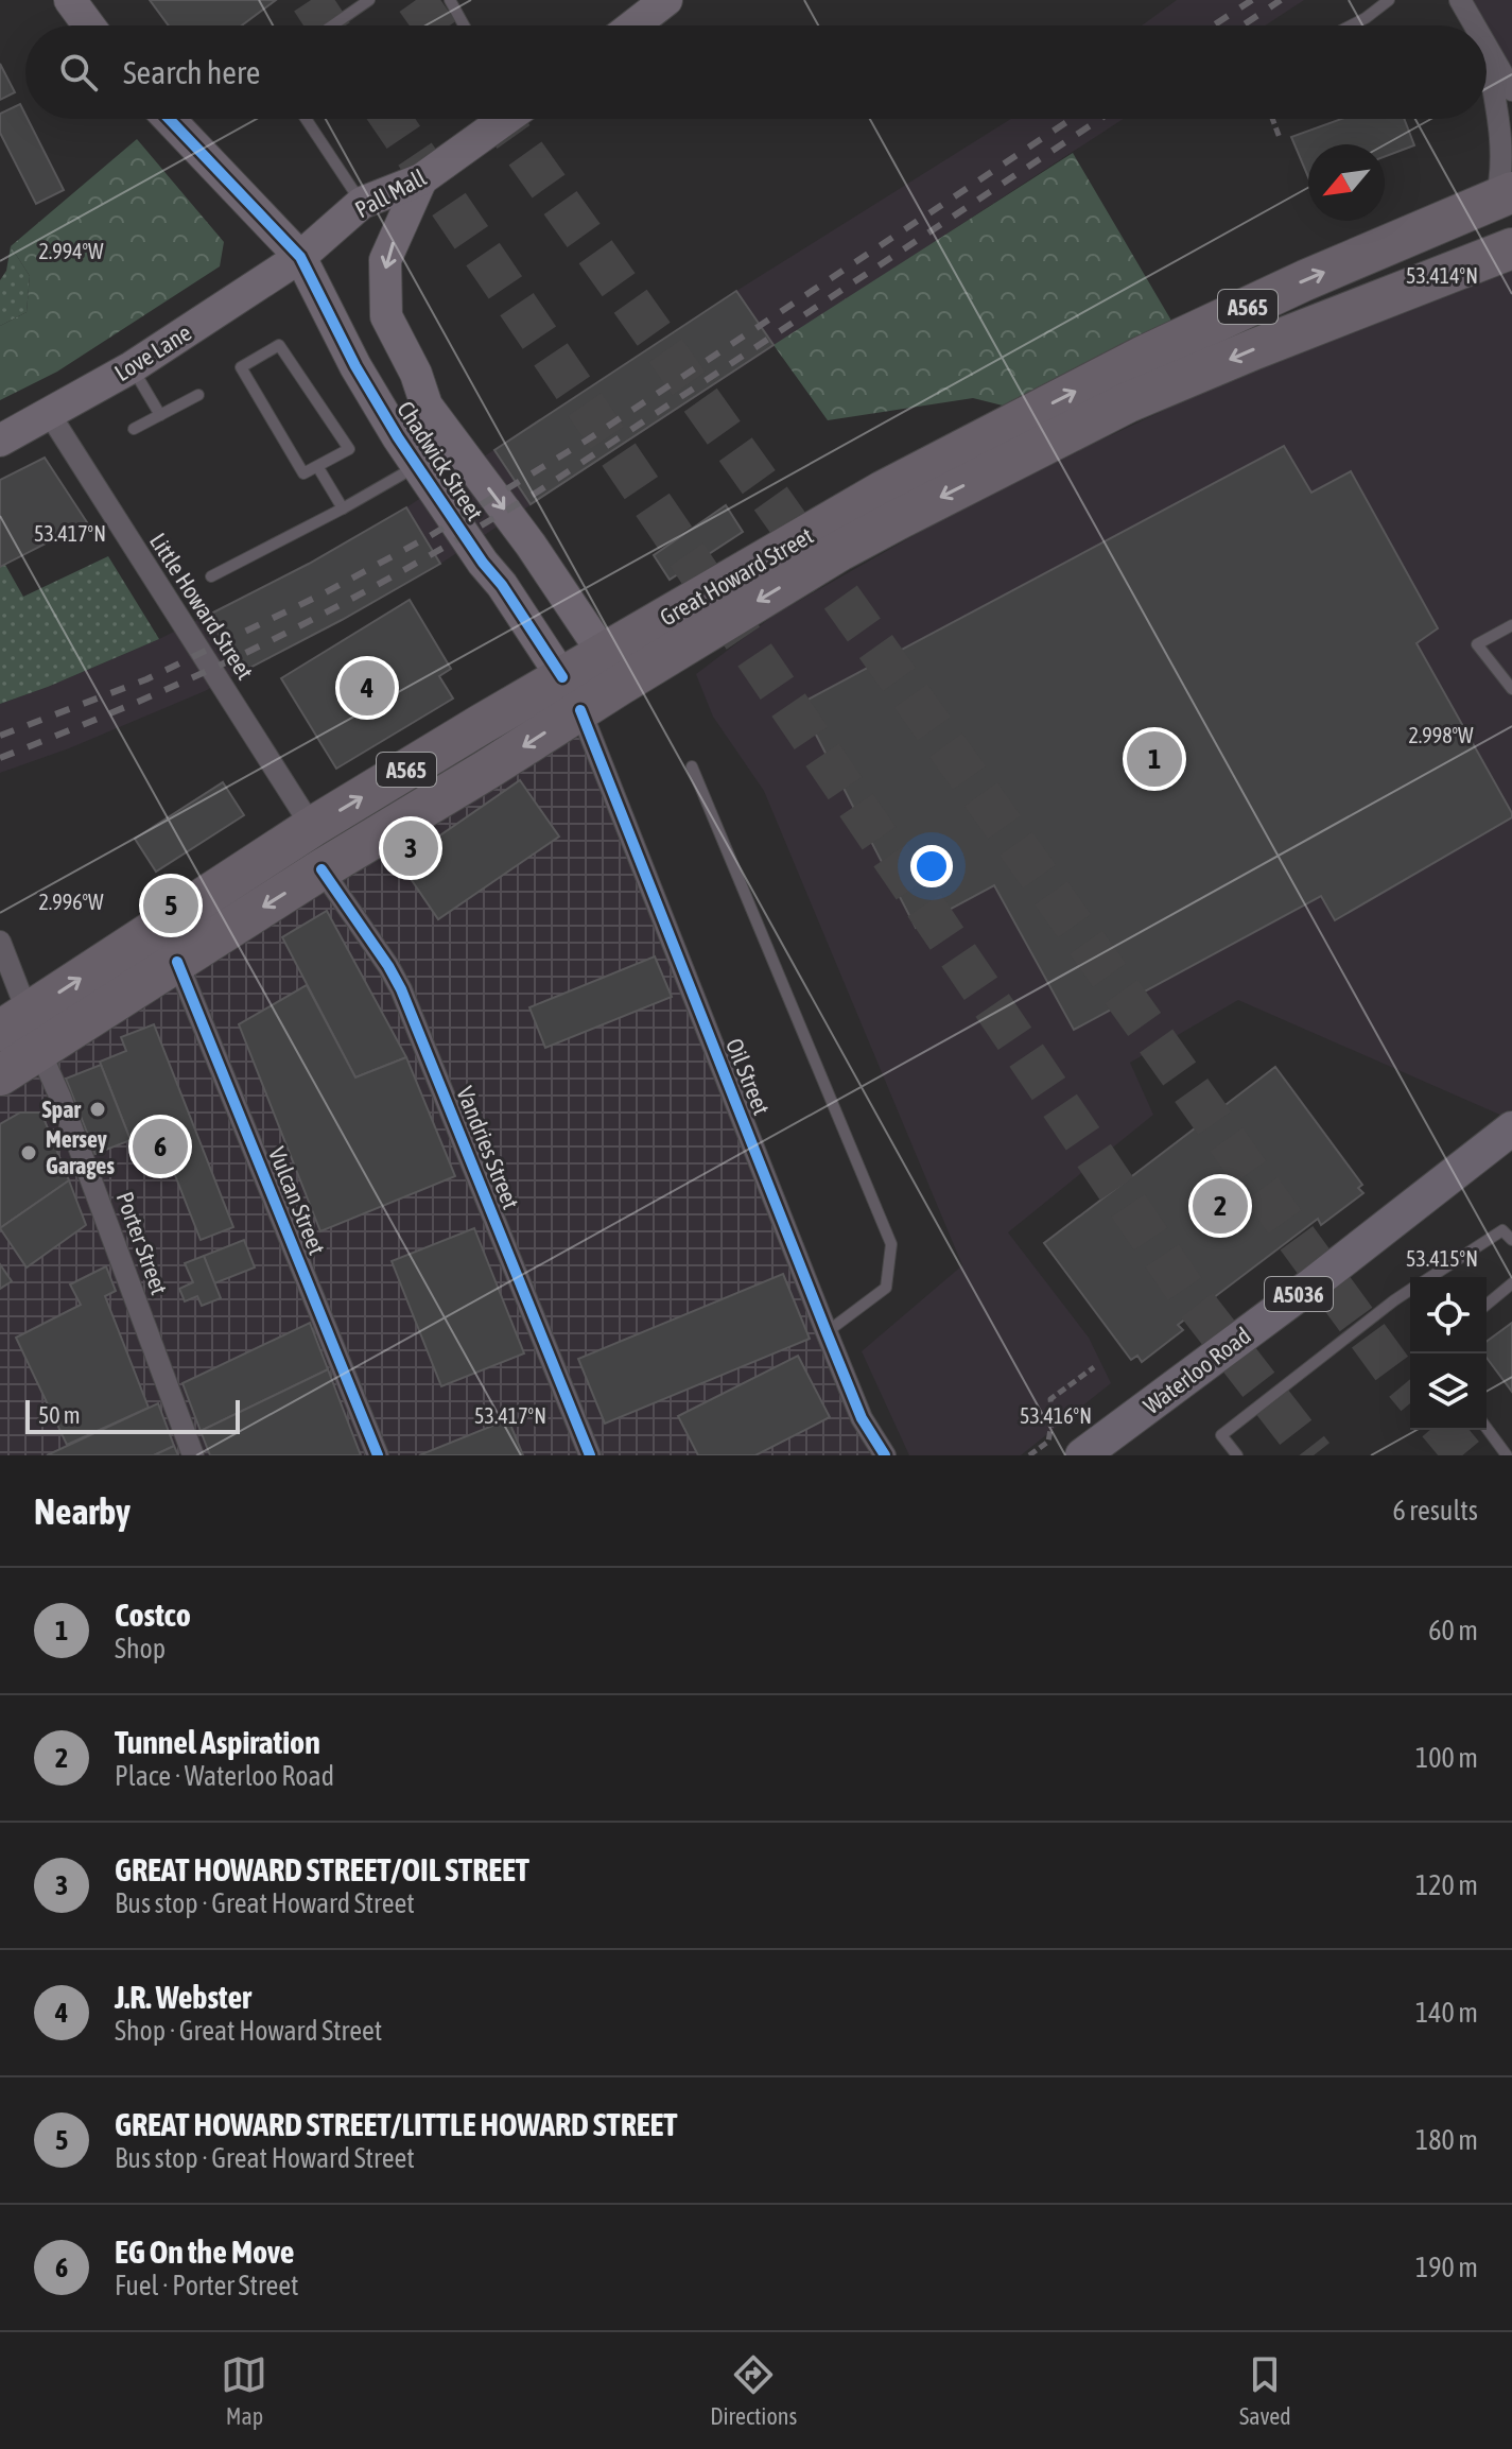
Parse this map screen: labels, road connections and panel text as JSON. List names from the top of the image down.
{
  "streets": {
    "highway": ["A565", "Great Howard Street"],
    "main road": ["A5036", "Waterloo Road"],
    "street": [
      "Pall Mall",
      "Love Lane",
      "Chadwick Street",
      "Little Howard Street",
      "Oil Street",
      "Vandries Street",
      "Vulcan Street",
      "Porter Street"
    ]
  },
  "crossings": [
    ["Pall Mall", "Love Lane"],
    ["Pall Mall", "Chadwick Street"],
    ["Love Lane", "Chadwick Street"],
    ["Love Lane", "Little Howard Street"],
    ["Chadwick Street", "Great Howard Street"],
    ["Chadwick Street", "Oil Street"],
    ["Great Howard Street", "Little Howard Street"],
    ["Great Howard Street", "Oil Street"],
    ["Great Howard Street", "Vandries Street"],
    ["Great Howard Street", "Vulcan Street"],
    ["Great Howard Street", "Porter Street"]
  ],
  "places": ["Spar", "Mersey Garages"],
  "scale_bar": "50 m",
  "north": "bottom left",
  "page": {
    "search": "Search here",
    "pins": [
      "4",
      "1",
      "3",
      "5",
      "6",
      "2"
    ],
    "scale": "50 m",
    "heading": ["Nearby", "6 results"],
    "list": [
      {
        "mark": "1",
        "name": "Costco",
        "note": "Shop",
        "value": "60 m"
      },
      {
        "mark": "2",
        "name": "Tunnel Aspiration",
        "note": "Place · Waterloo Road",
        "value": "100 m"
      },
      {
        "mark": "3",
        "name": "GREAT HOWARD STREET/OIL STREET",
        "note": "Bus stop · Great Howard Street",
        "value": "120 m"
      },
      {
        "mark": "4",
        "name": "J.R. Webster",
        "note": "Shop · Great Howard Street",
        "value": "140 m"
      },
      {
        "mark": "5",
        "name": "GREAT HOWARD STREET/LITTLE HOWARD STREET",
        "note": "Bus stop · Great Howard Street",
        "value": "180 m"
      },
      {
        "mark": "6",
        "name": "EG On the Move",
        "note": "Fuel · Porter Street",
        "value": "190 m"
      }
    ],
    "nav": ["Map", "Directions", "Saved"]
  },
  "coordinates": [
    "2.994°W",
    "53.414°N",
    "53.417°N",
    "2.998°W",
    "2.996°W",
    "53.415°N",
    "53.416°N"
  ]
}
